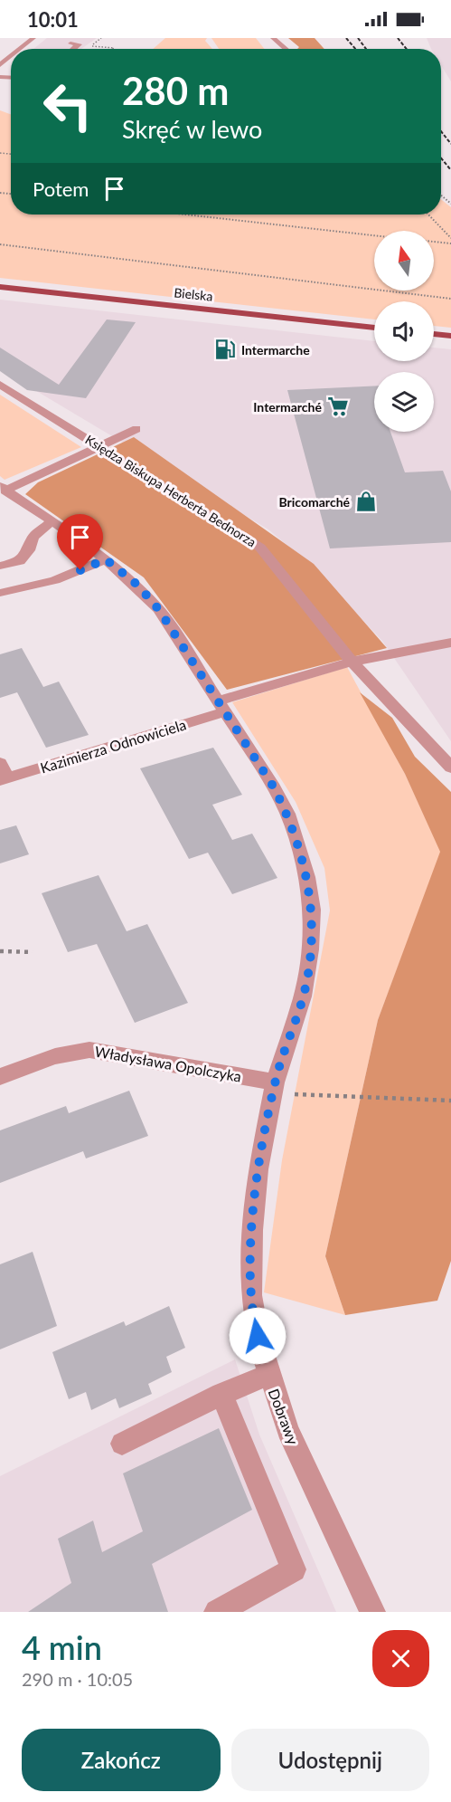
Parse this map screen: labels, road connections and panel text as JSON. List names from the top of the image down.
{
  "streets": {
    "main road": ["Bielska"],
    "street": [
      "Księdza Biskupa Herberta Bednorza",
      "Kazimierza Odnowiciela",
      "Władysława Opolczyka",
      "Dobrawy"
    ]
  },
  "crossings": [
    ["Księdza Biskupa Herberta Bednorza", "Kazimierza Odnowiciela"],
    ["Kazimierza Odnowiciela", "Dobrawy"],
    ["Władysława Opolczyka", "Dobrawy"]
  ],
  "places": {
    "fuel station": ["Intermarche"],
    "supermarket": ["Intermarché"],
    "shop": ["Bricomarché"]
  },
  "north": "top",
  "page": {
    "status": "10:01",
    "turn": ["280 m", "Skręć w lewo"],
    "then": "Potem",
    "heading": ["4 min", "290 m · 10:05"],
    "buttons": ["Zakończ", "Udostępnij"]
  }
}
